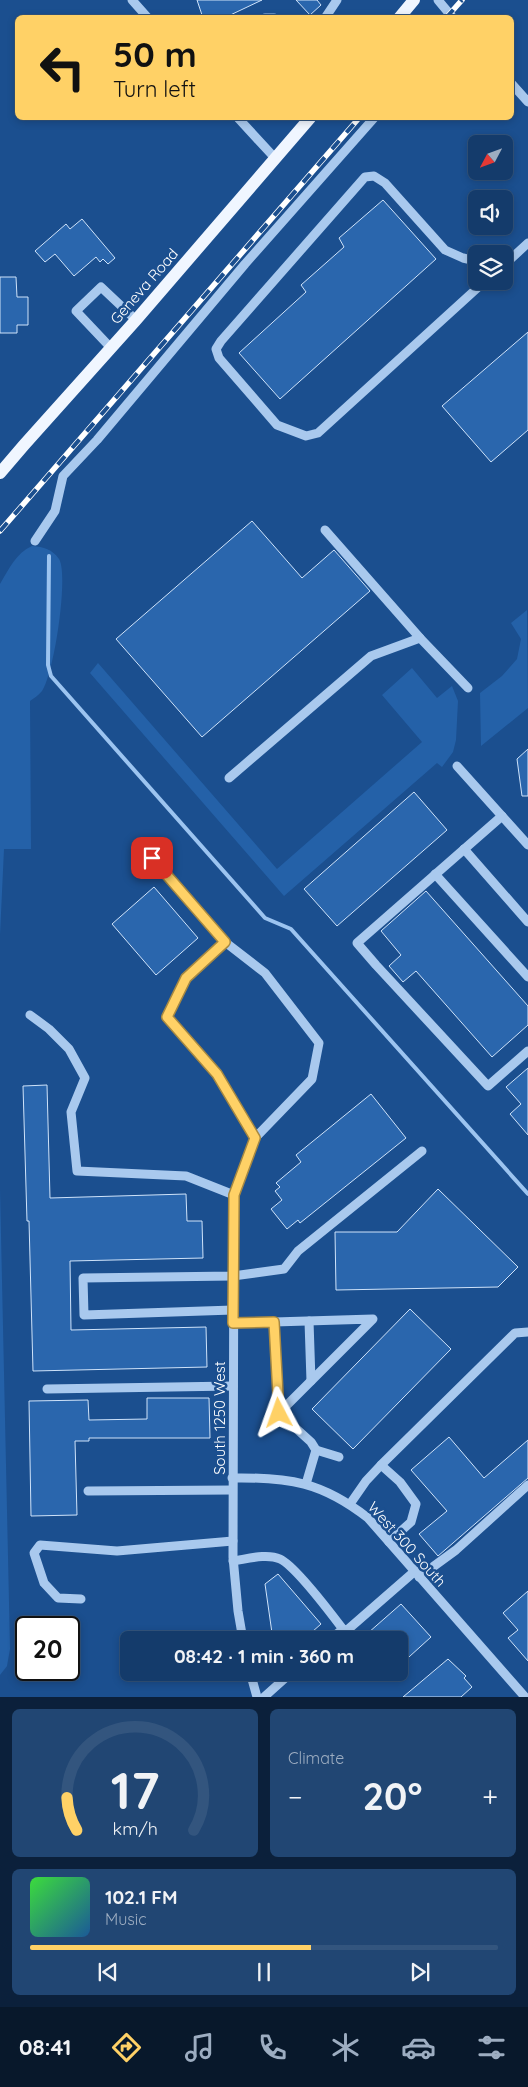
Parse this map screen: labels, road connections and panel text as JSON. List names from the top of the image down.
{
  "streets": {
    "main road": ["Geneva Road"],
    "street": ["South 1250 West", "West 300 South"]
  },
  "crossings": [
    ["South 1250 West", "West 300 South"]
  ],
  "north": "bottom left",
  "page": {
    "turn": ["50 m", "Turn left"],
    "limit": "20",
    "trip": "08:42 · 1 min · 360 m",
    "tile": "Climate",
    "heat": ["−", "20°", "+"],
    "song": ["102.1 FM", "Music"],
    "tabs": "08:41",
    "gauge": ["17", "km/h"]
  }
}
